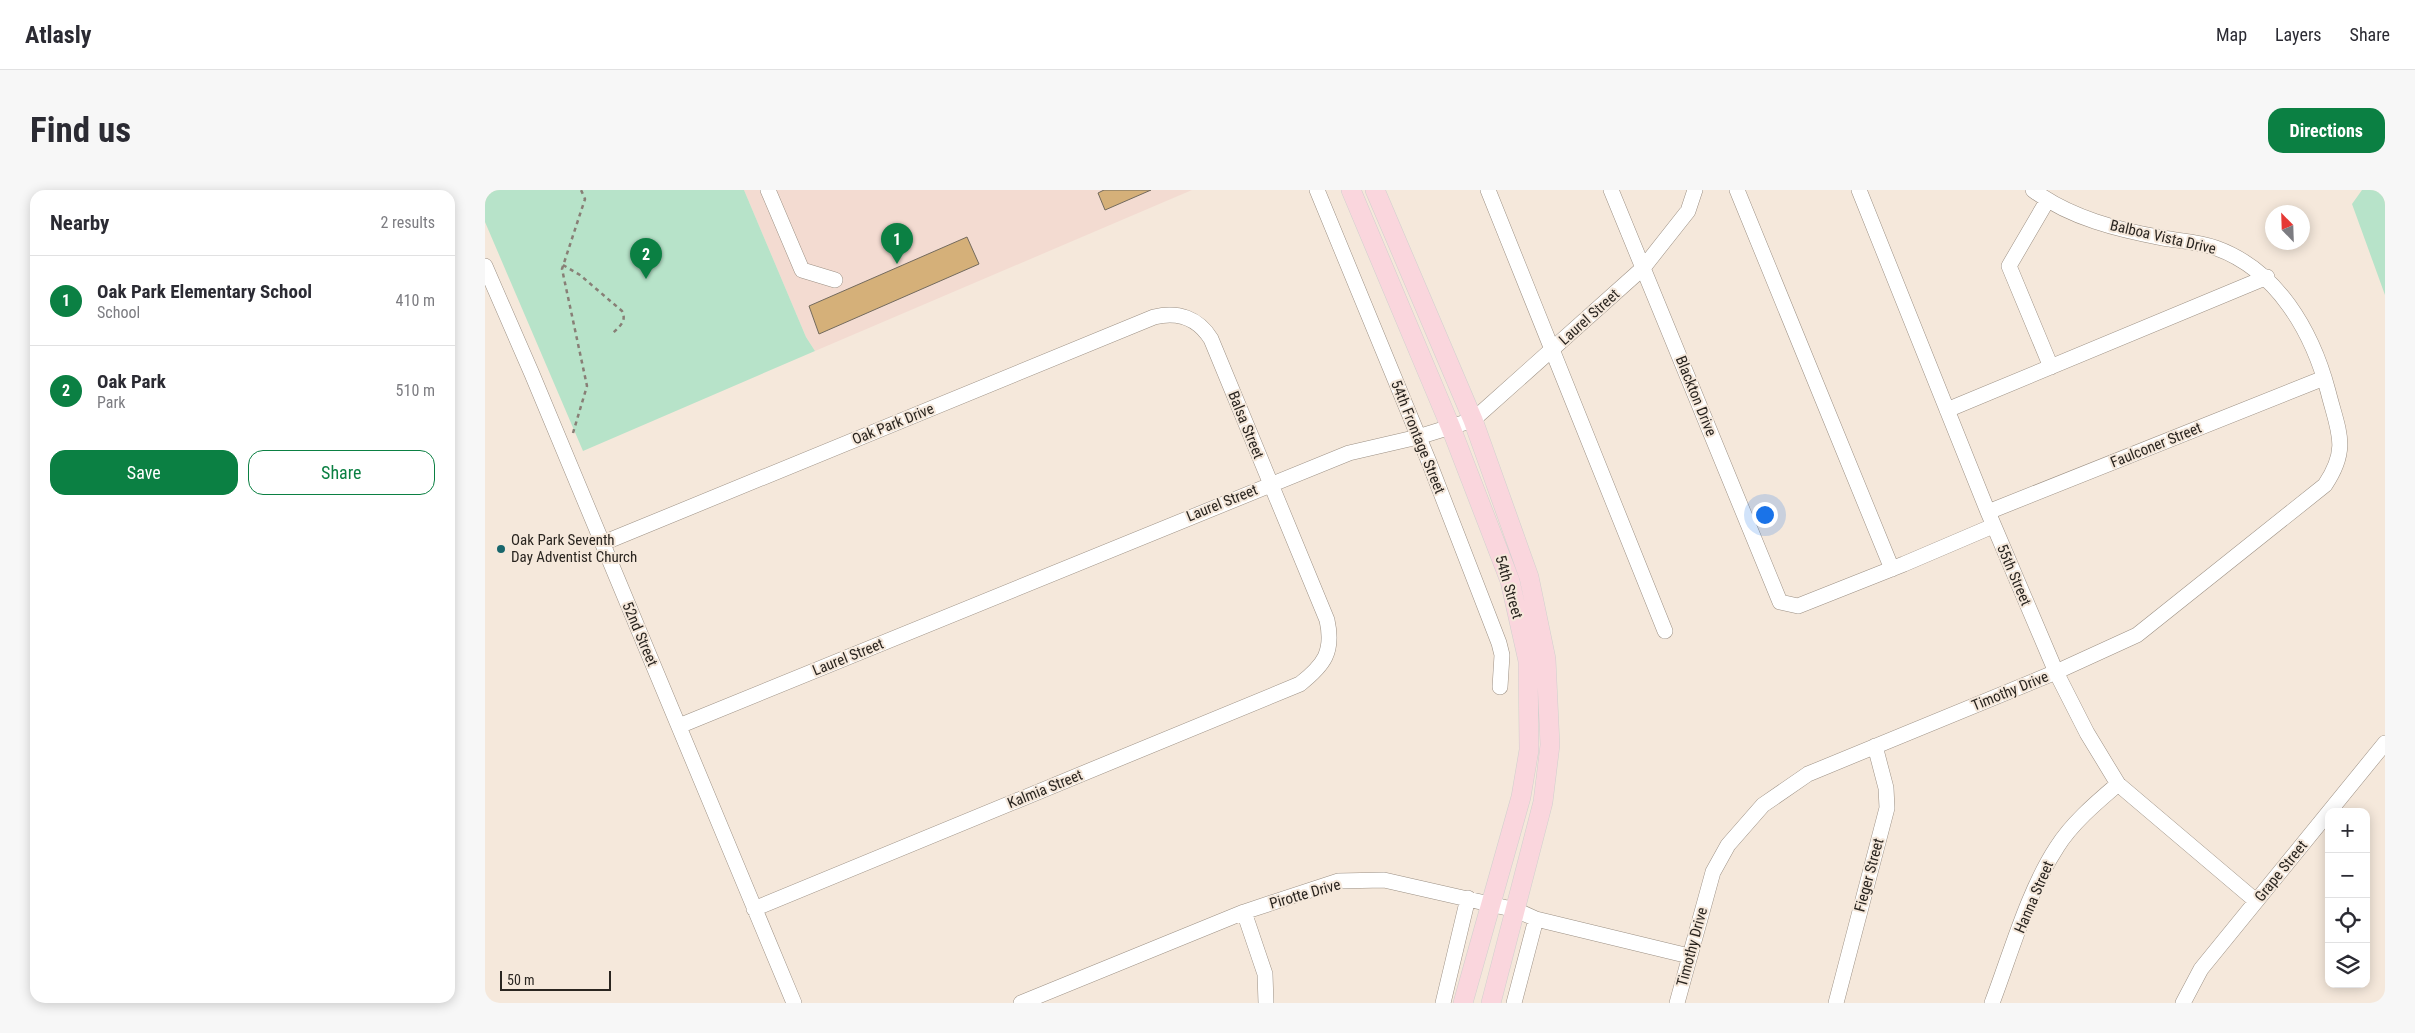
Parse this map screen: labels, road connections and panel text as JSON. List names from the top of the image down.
{
  "streets": {
    "main road": ["54th Street"],
    "street": [
      "Balboa Vista Drive",
      "Laurel Street",
      "Blackton Drive",
      "Oak Park Drive",
      "Balsa Street",
      "54th Frontage Street",
      "Faulconer Street",
      "55th Street",
      "52nd Street",
      "Timothy Drive",
      "Kalmia Street",
      "Grape Street",
      "Fieger Street",
      "Pirotte Drive",
      "Hanna Street"
    ]
  },
  "crossings": [
    ["Balboa Vista Drive", "Faulconer Street"],
    ["Balboa Vista Drive", "Timothy Drive"],
    ["Laurel Street", "Blackton Drive"],
    ["Laurel Street", "Balsa Street"],
    ["Laurel Street", "54th Frontage Street"],
    ["Laurel Street", "54th Street"],
    ["Laurel Street", "52nd Street"],
    ["Blackton Drive", "Faulconer Street"],
    ["Oak Park Drive", "Balsa Street"],
    ["Oak Park Drive", "52nd Street"],
    ["Balsa Street", "Kalmia Street"],
    ["Faulconer Street", "55th Street"],
    ["Faulconer Street", "Timothy Drive"],
    ["55th Street", "Timothy Drive"],
    ["55th Street", "Grape Street"],
    ["55th Street", "Hanna Street"],
    ["54th Street", "Pirotte Drive"],
    ["52nd Street", "Kalmia Street"],
    ["Timothy Drive", "Fieger Street"],
    ["Timothy Drive", "Pirotte Drive"]
  ],
  "places": ["Oak Park Seventh Day Adventist Church"],
  "scale_bar": "50 m",
  "north": "top left",
  "page": {
    "header": "Atlasly",
    "nav": ["Map", "Layers", "Share"],
    "buttons": [
      "Directions",
      ["Save", "Share"]
    ],
    "title": "Find us",
    "heading": ["Nearby", "2 results"],
    "pins": ["1", "2"],
    "list": [
      {
        "mark": "1",
        "name": "Oak Park Elementary School",
        "note": "School",
        "value": "410 m"
      },
      {
        "mark": "2",
        "name": "Oak Park",
        "note": "Park",
        "value": "510 m"
      }
    ],
    "map_buttons": ["+", "−"],
    "scale": "50 m"
  }
}
